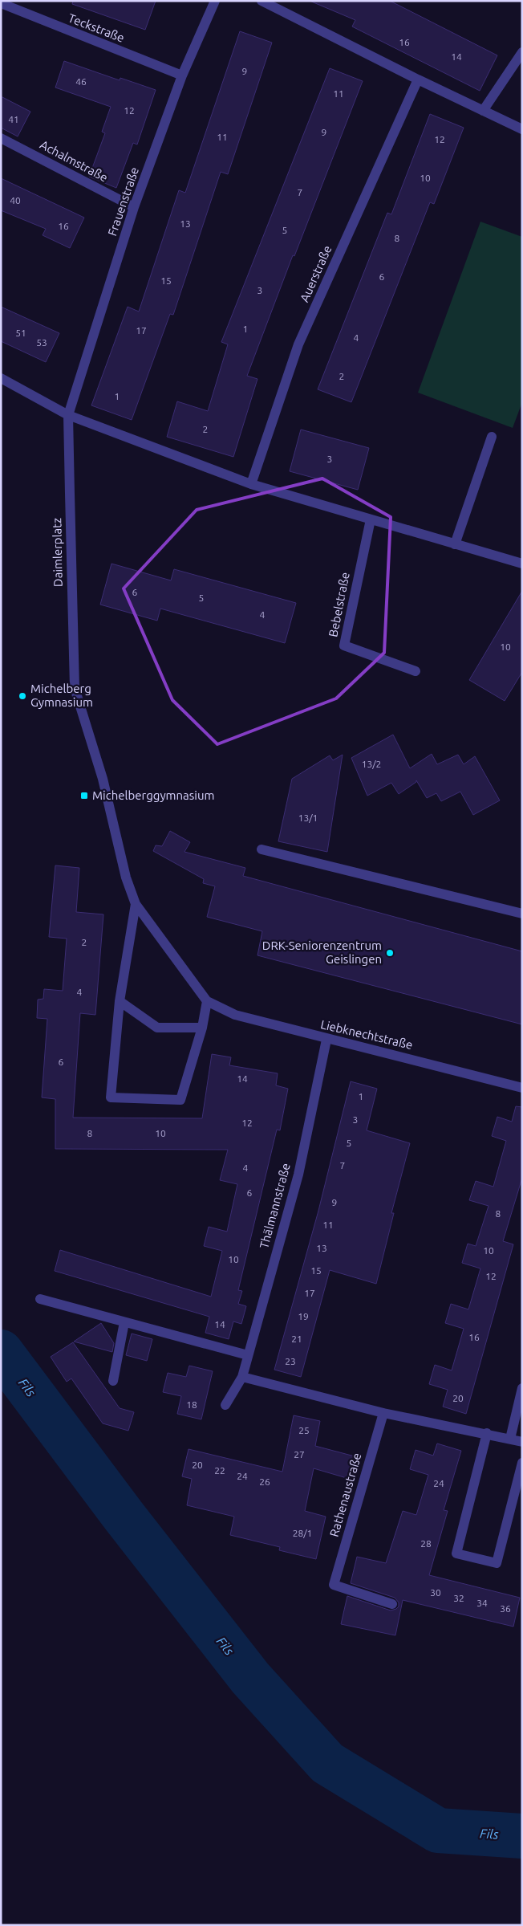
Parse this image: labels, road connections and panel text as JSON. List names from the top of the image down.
{
  "streets": {
    "street": [
      "Teckstraße",
      "Achalmstraße",
      "Frauenstraße",
      "Auerstraße",
      "Daimlerplatz",
      "Bebelstraße",
      "Liebknechtstraße",
      "Thälmannstraße",
      "Rathenaustraße"
    ]
  },
  "crossings": [
    ["Teckstraße", "Frauenstraße"],
    ["Achalmstraße", "Frauenstraße"],
    ["Frauenstraße", "Daimlerplatz"],
    ["Daimlerplatz", "Liebknechtstraße"],
    ["Liebknechtstraße", "Thälmannstraße"]
  ],
  "water": ["Fils"],
  "places": {
    "other": ["Michelberg Gymnasium", "DRK-Seniorenzentrum Geislingen"],
    "transit": ["Michelberggymnasium"]
  },
  "house_numbers": [
    "16",
    "14",
    "9",
    "46",
    "11",
    "12",
    "41",
    "9",
    "11",
    "12",
    "10",
    "7",
    "40",
    "13",
    "16",
    "5",
    "8",
    "6",
    "15",
    "3",
    "1",
    "17",
    "51",
    "4",
    "53",
    "2",
    "1",
    "2",
    "3",
    "6",
    "5",
    "4",
    "10",
    "13/2",
    "13/1",
    "2",
    "4",
    "6",
    "14",
    "1",
    "3",
    "12",
    "8",
    "10",
    "5",
    "7",
    "4",
    "6",
    "9",
    "8",
    "11",
    "13",
    "10",
    "10",
    "15",
    "12",
    "17",
    "19",
    "14",
    "16",
    "21",
    "23",
    "20",
    "18",
    "25",
    "27",
    "20",
    "22",
    "24",
    "26",
    "24",
    "28/1",
    "28",
    "30",
    "32",
    "34",
    "36"
  ]
}
